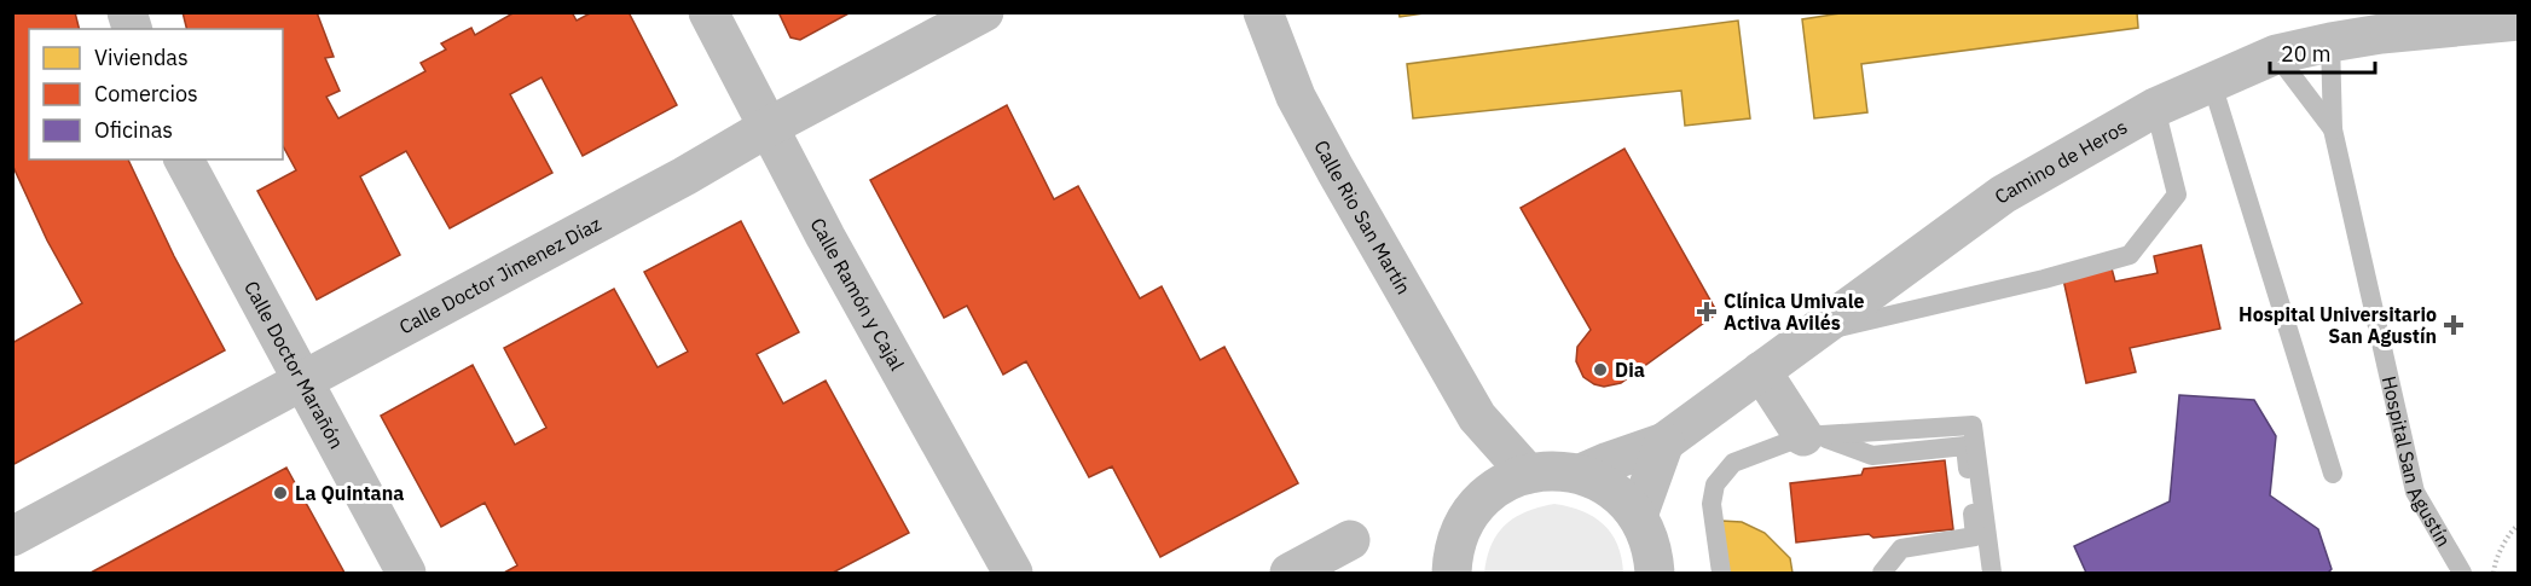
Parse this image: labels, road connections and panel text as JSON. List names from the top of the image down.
{
  "streets": {
    "street": [
      "Camino de Heros",
      "Calle Rio San Martín",
      "Calle Doctor Jimenez Díaz",
      "Calle Ramón y Cajal",
      "Calle Doctor Marañón"
    ],
    "lane": ["Hospital San Agustín"]
  },
  "crossings": [
    ["Camino de Heros", "Hospital San Agustín"],
    ["Calle Doctor Jimenez Díaz", "Calle Ramón y Cajal"],
    ["Calle Doctor Jimenez Díaz", "Calle Doctor Marañón"]
  ],
  "places": {
    "health": ["Clínica Umivale Activa Avilés", "Hospital Universitario San Agustín"],
    "other": ["Dia", "La Quintana"]
  },
  "legend": ["Viviendas", "Comercios", "Oficinas"],
  "scale_bar": "20 m"
}
